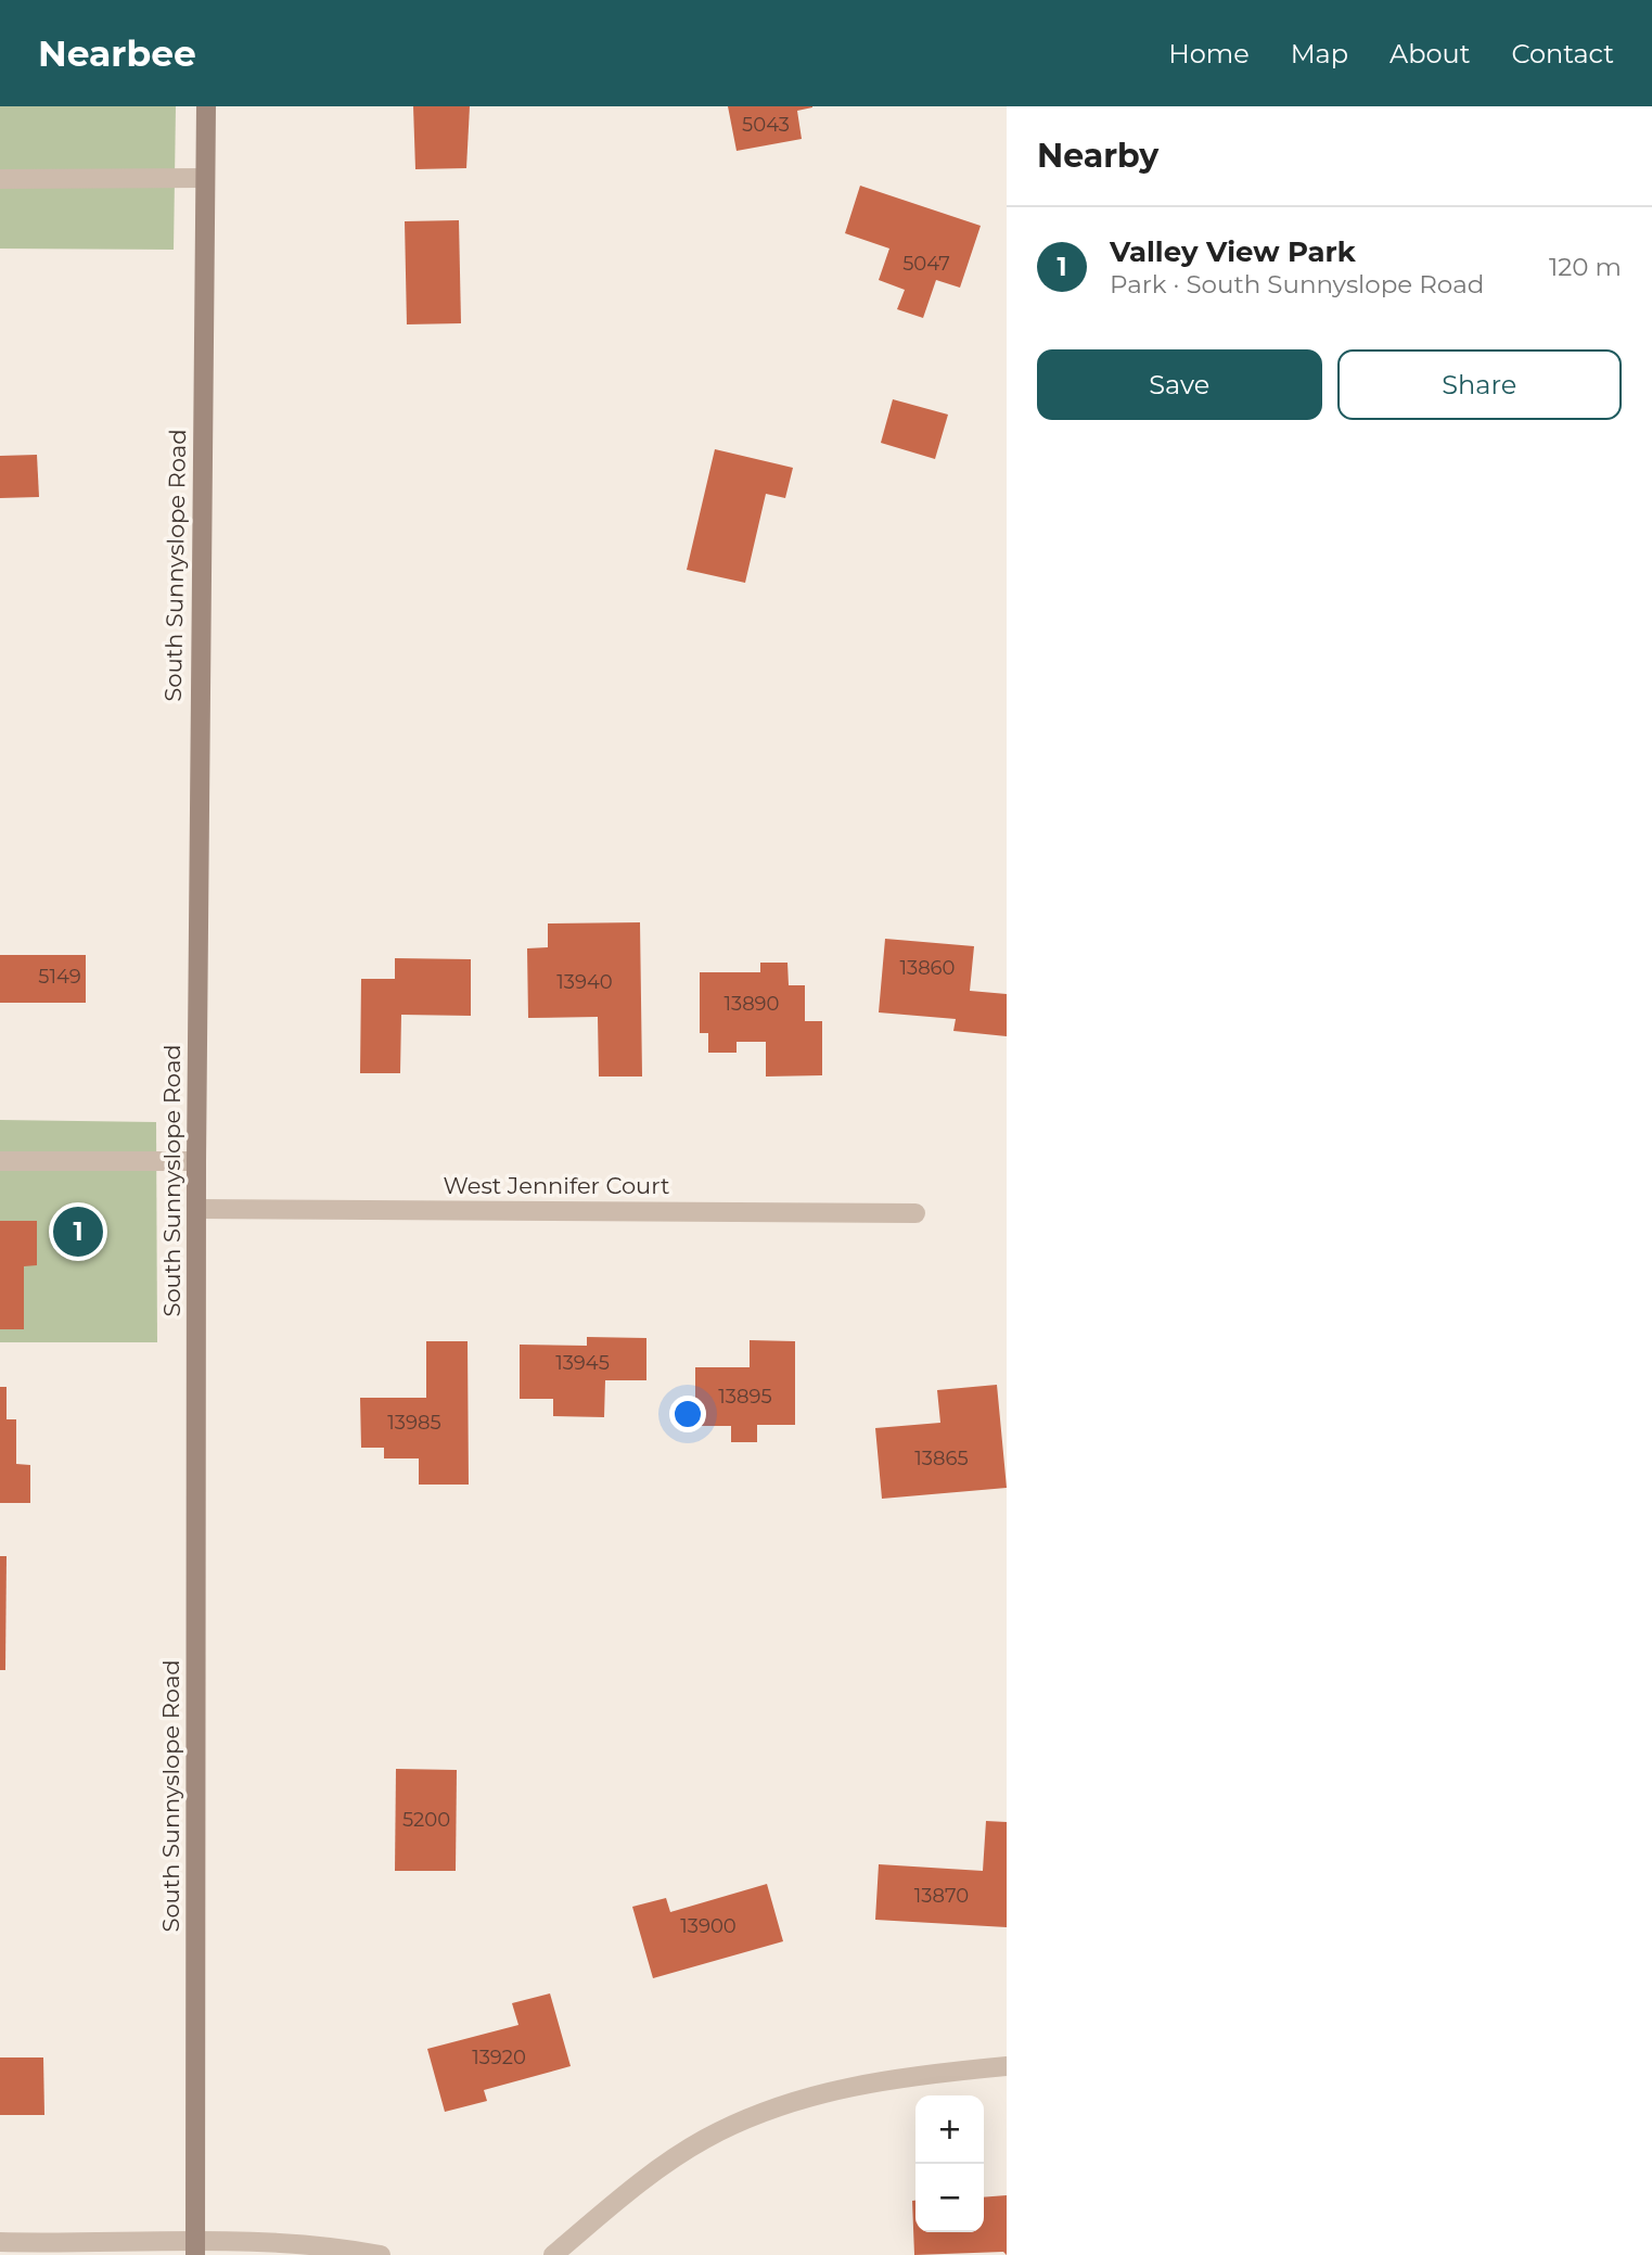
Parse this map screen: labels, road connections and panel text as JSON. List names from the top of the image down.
{
  "streets": {
    "street": ["South Sunnyslope Road", "West Jennifer Court"]
  },
  "crossings": [
    ["South Sunnyslope Road", "West Jennifer Court"]
  ],
  "house_numbers": [
    "5043",
    "5047",
    "13860",
    "5149",
    "13940",
    "13890",
    "13945",
    "13895",
    "13985",
    "13865",
    "5200",
    "13870",
    "13900",
    "13920"
  ],
  "page": {
    "header": "Nearbee",
    "nav": [
      "Home",
      "Map",
      "About",
      "Contact"
    ],
    "heading": "Nearby",
    "list": [
      {
        "mark": "1",
        "name": "Valley View Park",
        "note": "Park · South Sunnyslope Road",
        "value": "120 m"
      }
    ],
    "buttons": ["Save", "Share"],
    "pins": "1",
    "map_buttons": ["+", "−"]
  }
}
